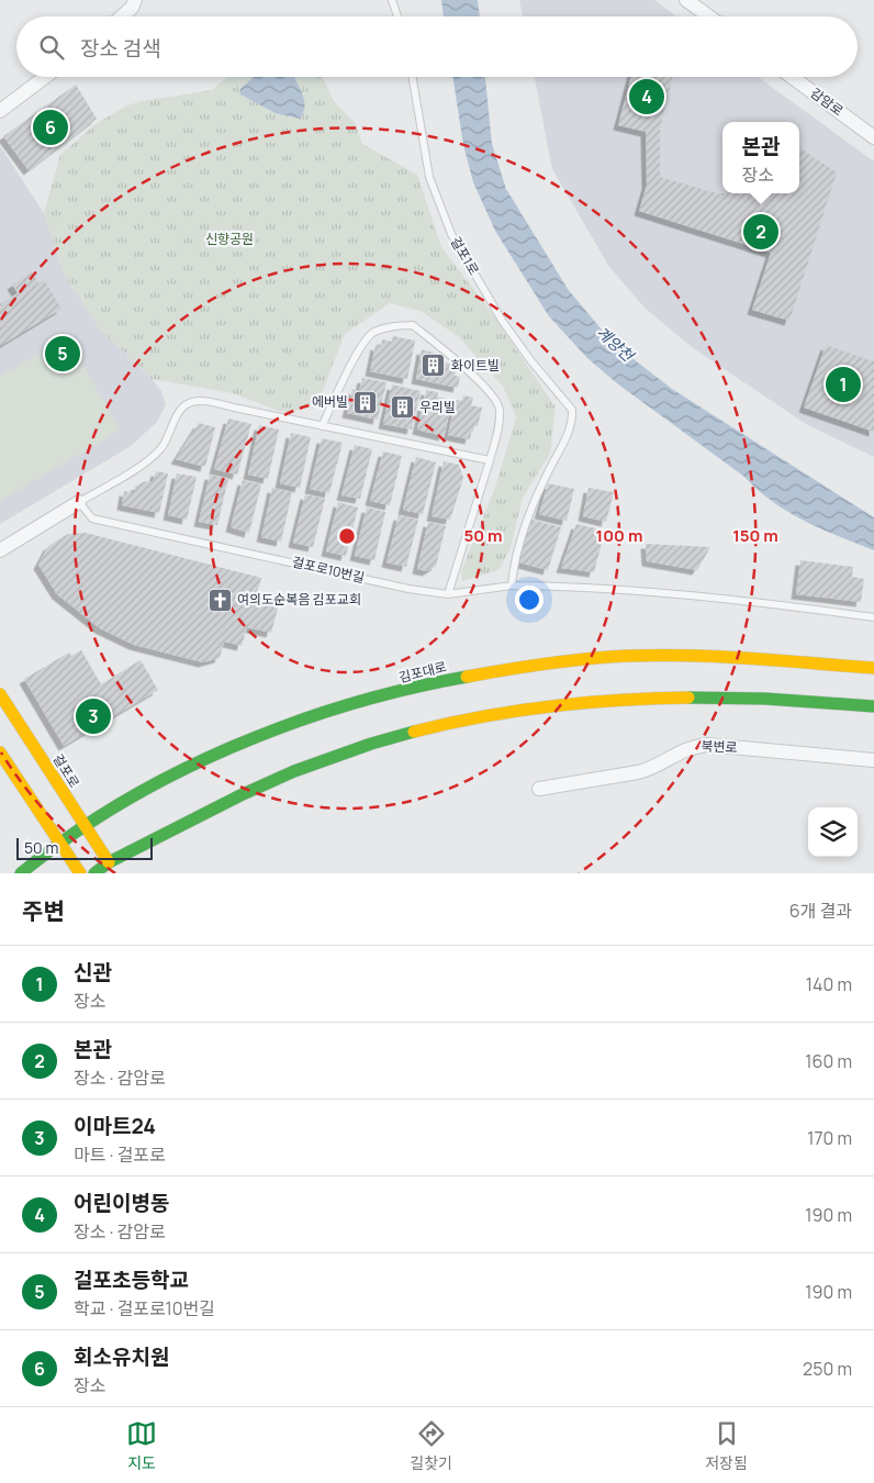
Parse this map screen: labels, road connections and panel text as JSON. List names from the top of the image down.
{
  "streets": {
    "main road": ["김포대로", "걸포로"],
    "street": ["감암로", "북변로"],
    "lane": ["걸포1로", "걸포로10번길"]
  },
  "crossings": [
    ["걸포1로", "걸포로10번길"],
    ["김포대로", "걸포로"]
  ],
  "water": ["계양천"],
  "parks": ["신향공원"],
  "places": {
    "building": ["화이트빌", "에버빌", "우리빌"],
    "church": ["여의도순복음 김포교회"]
  },
  "scale_bar": "50 m",
  "page": {
    "search": "장소 검색",
    "pins": [
      "4",
      "6",
      "2",
      "5",
      "1",
      "3"
    ],
    "popup": ["본관", "장소"],
    "scale": "50 m",
    "heading": ["주변", "6개 결과"],
    "list": [
      {
        "mark": "1",
        "name": "신관",
        "note": "장소",
        "value": "140 m"
      },
      {
        "mark": "2",
        "name": "본관",
        "note": "장소 · 감암로",
        "value": "160 m"
      },
      {
        "mark": "3",
        "name": "이마트24",
        "note": "마트 · 걸포로",
        "value": "170 m"
      },
      {
        "mark": "4",
        "name": "어린이병동",
        "note": "장소 · 감암로",
        "value": "190 m"
      },
      {
        "mark": "5",
        "name": "걸포초등학교",
        "note": "학교 · 걸포로10번길",
        "value": "190 m"
      },
      {
        "mark": "6",
        "name": "회소유치원",
        "note": "장소",
        "value": "250 m"
      }
    ],
    "nav": ["지도", "길찾기", "저장됨"]
  },
  "rings": ["50 m", "100 m", "150 m"]
}
